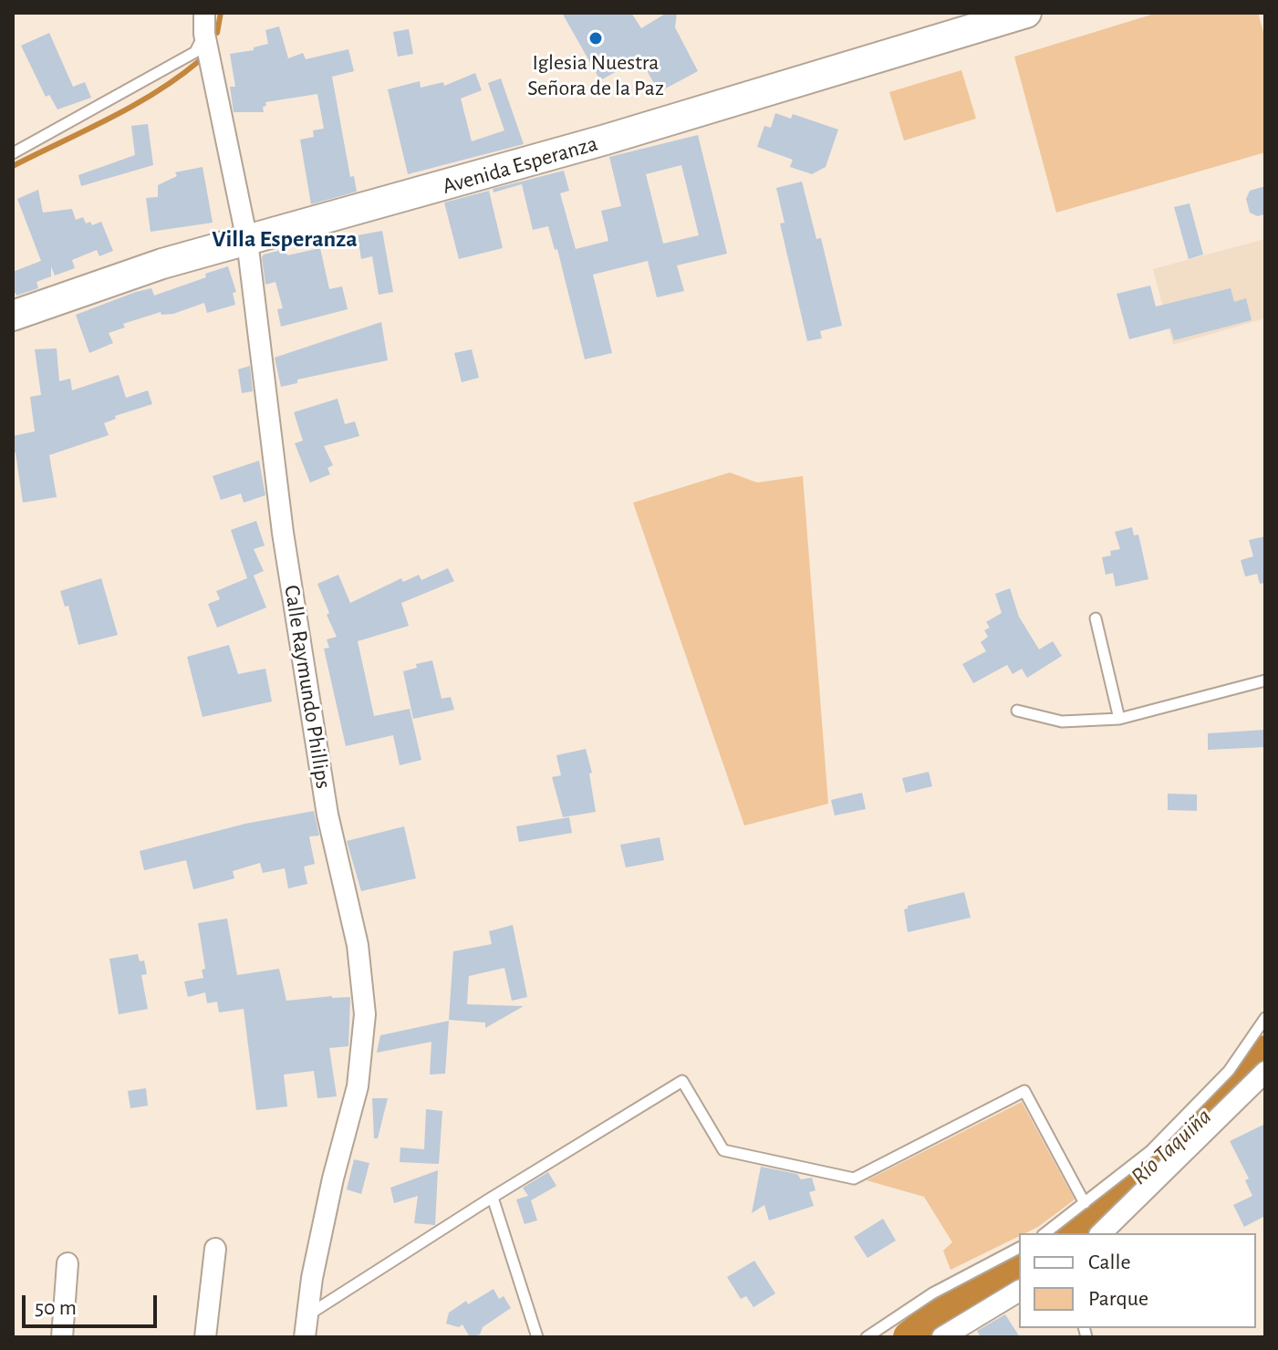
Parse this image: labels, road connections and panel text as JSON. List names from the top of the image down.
{
  "streets": {
    "main road": ["Avenida Esperanza"],
    "street": ["Calle Raymundo Phillips"]
  },
  "crossings": [
    ["Avenida Esperanza", "Calle Raymundo Phillips"]
  ],
  "districts": ["Villa Esperanza"],
  "water": ["Río Taquiña"],
  "places": ["Iglesia Nuestra Señora de la Paz"],
  "legend": ["Calle", "Parque"],
  "scale_bar": "50 m"
}
